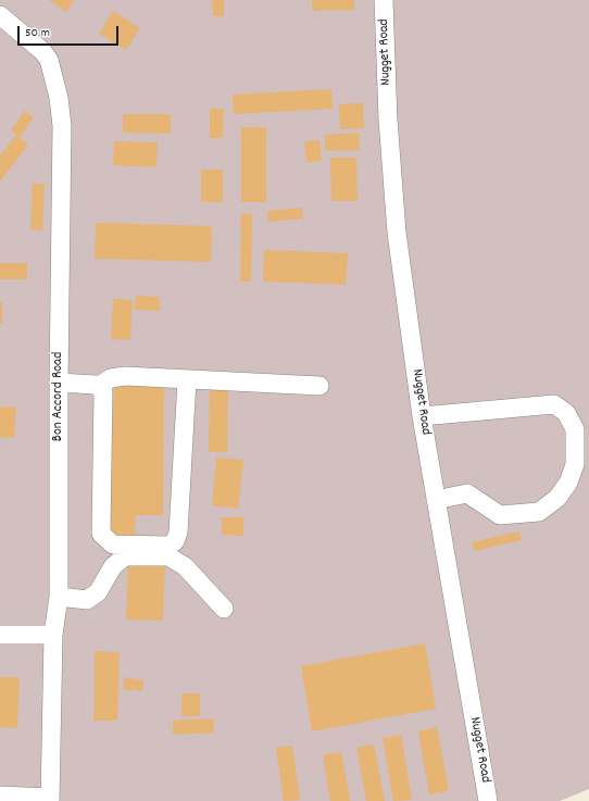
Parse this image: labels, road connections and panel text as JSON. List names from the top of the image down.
{
  "streets": {
    "street": ["Nugget Road", "Bon Accord Road"]
  },
  "scale_bar": "50 m"
}
